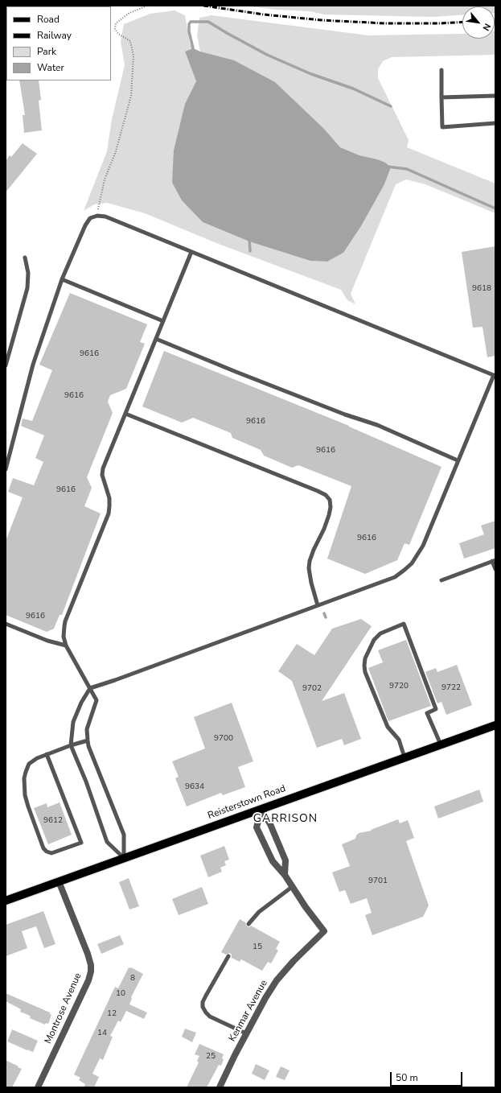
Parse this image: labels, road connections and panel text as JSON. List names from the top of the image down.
{
  "streets": {
    "main road": ["Reisterstown Road"],
    "street": ["Montrose Avenue", "Kenmar Avenue"]
  },
  "crossings": [
    ["Reisterstown Road", "Montrose Avenue"],
    ["Reisterstown Road", "Kenmar Avenue"]
  ],
  "districts": ["GARRISON"],
  "house_numbers": [
    "9618",
    "9616",
    "9616",
    "9616",
    "9616",
    "9616",
    "9616",
    "9616",
    "9720",
    "9722",
    "9702",
    "9700",
    "9634",
    "9612",
    "9701",
    "15",
    "8",
    "10",
    "12",
    "14",
    "25"
  ],
  "legend": [
    "Road",
    "Railway",
    "Park",
    "Water"
  ],
  "scale_bar": "50 m",
  "north": "bottom right"
}
